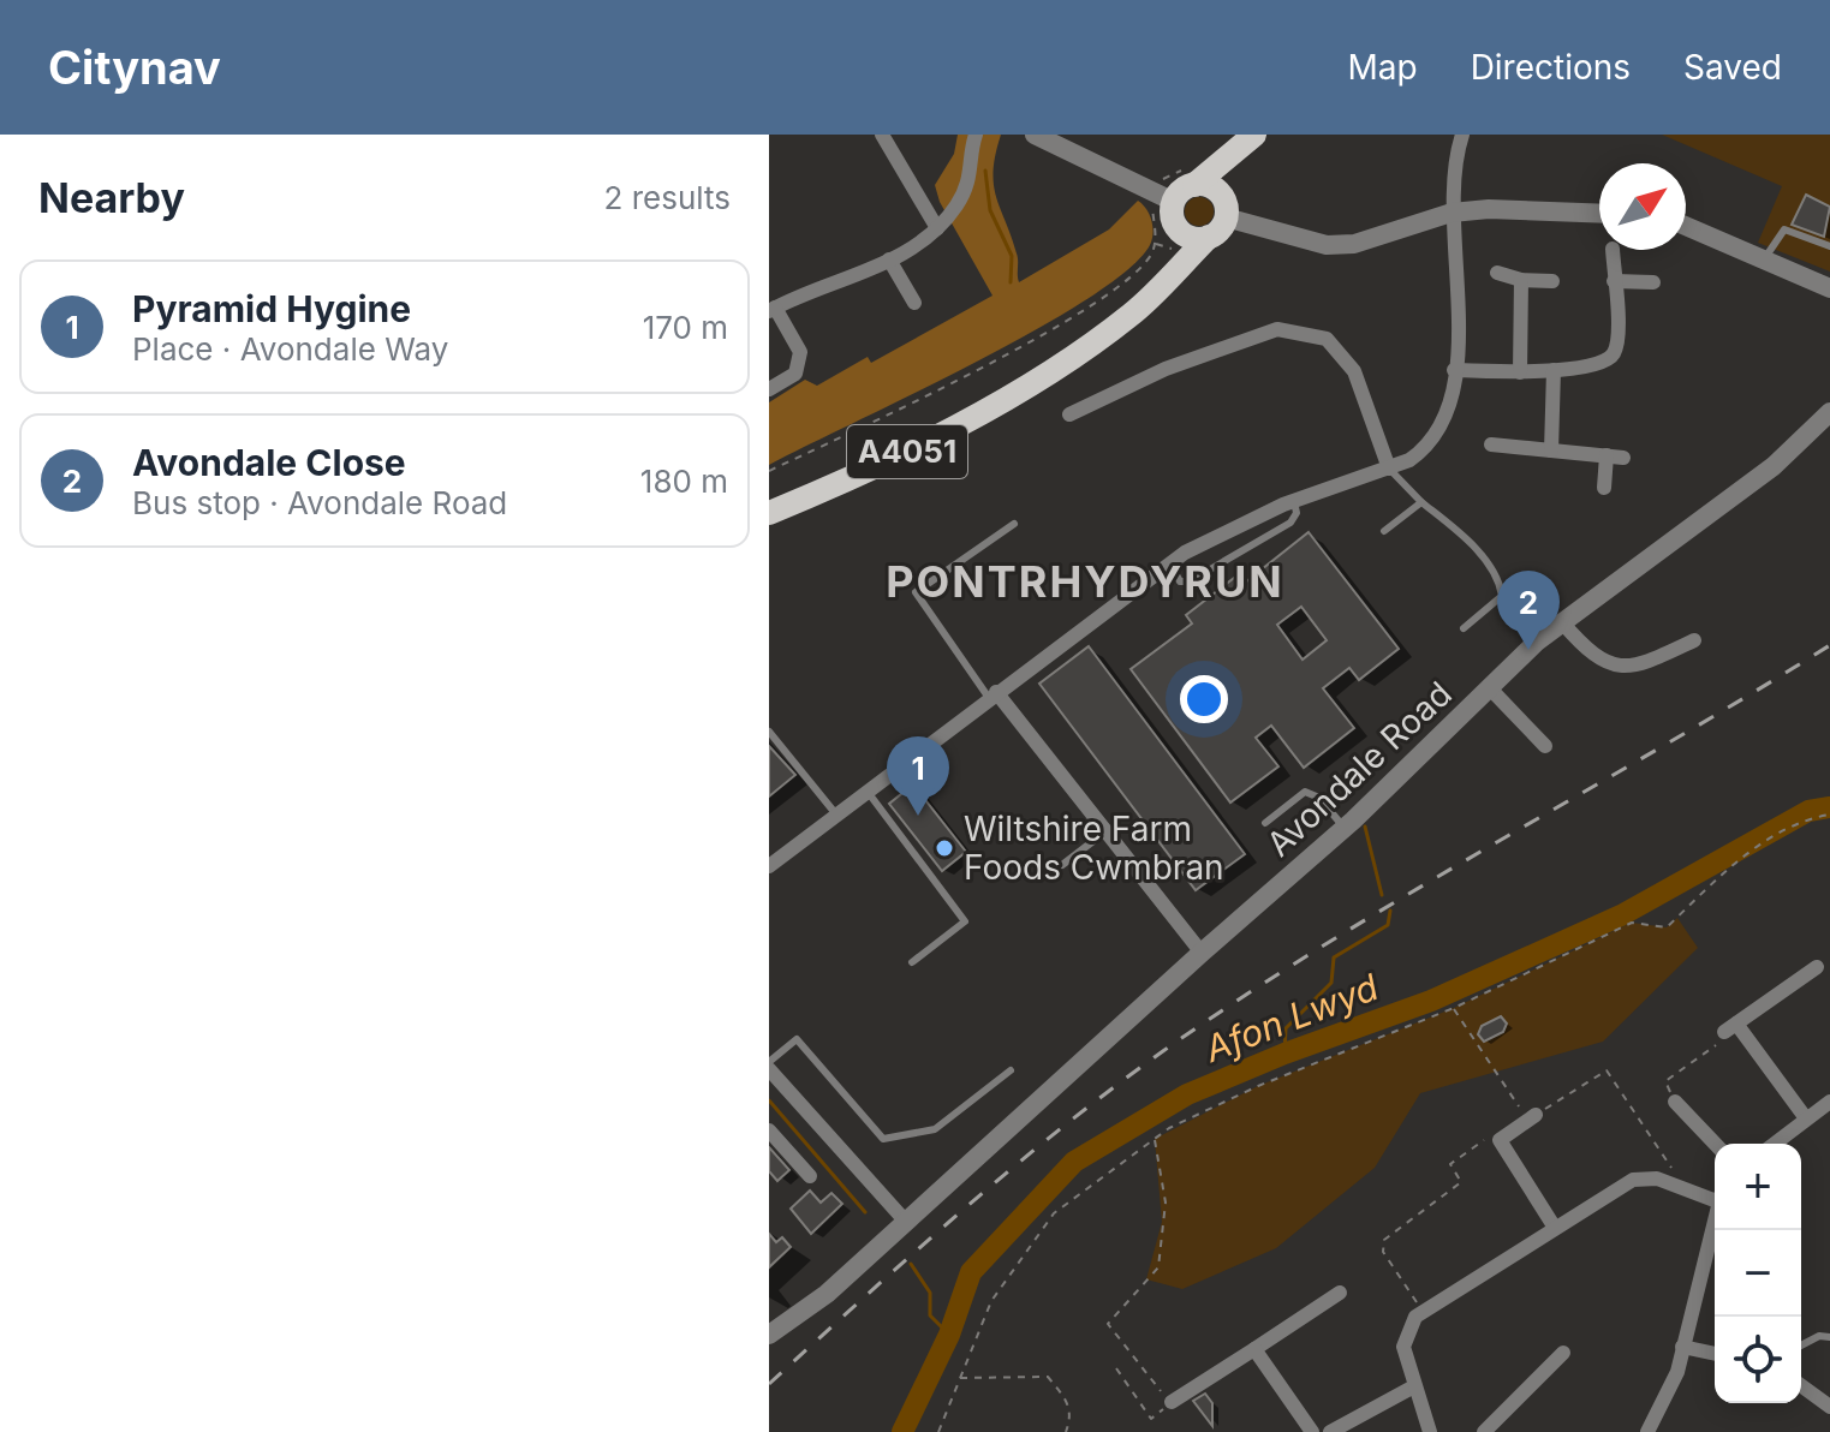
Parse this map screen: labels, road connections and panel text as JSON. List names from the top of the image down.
{
  "streets": {
    "main road": ["A4051"],
    "street": ["Avondale Road"]
  },
  "districts": ["PONTRHYDYRUN"],
  "water": ["Afon Lwyd"],
  "places": ["Wiltshire Farm Foods Cwmbran"],
  "north": "top right",
  "page": {
    "header": "Citynav",
    "nav": ["Map", "Directions", "Saved"],
    "heading": ["Nearby", "2 results"],
    "list": [
      {
        "mark": "1",
        "name": "Pyramid Hygine",
        "note": "Place · Avondale Way",
        "value": "170 m"
      },
      {
        "mark": "2",
        "name": "Avondale Close",
        "note": "Bus stop · Avondale Road",
        "value": "180 m"
      }
    ],
    "pins": ["2", "1"],
    "map_buttons": ["+", "−"]
  }
}
